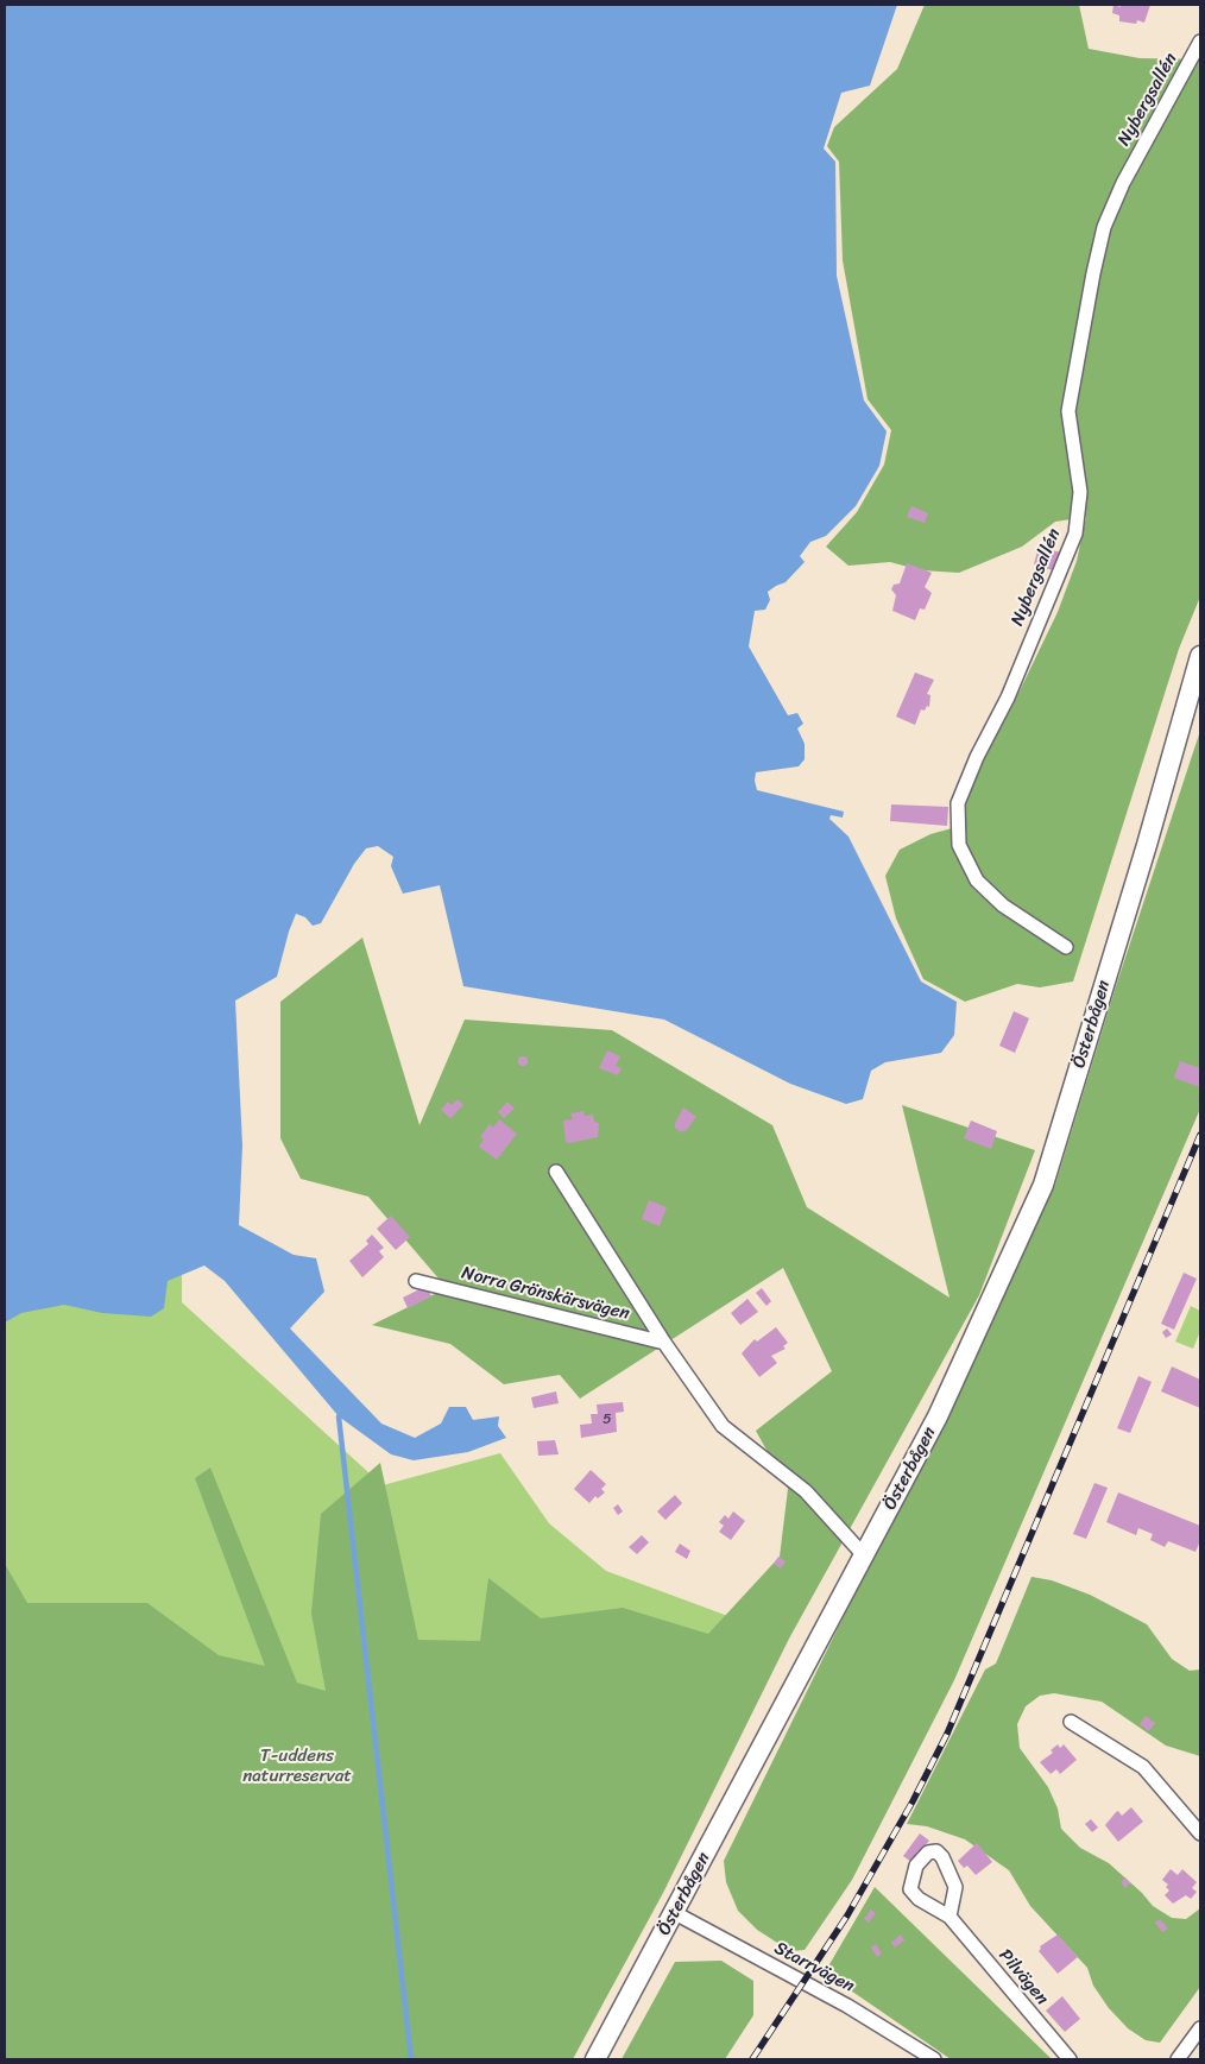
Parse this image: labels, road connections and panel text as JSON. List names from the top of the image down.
{
  "streets": {
    "main road": ["Österbågen"],
    "street": [
      "Nybergsallén",
      "Norra Grönskärsvägen",
      "Starrvägen",
      "Pilvägen"
    ]
  },
  "crossings": [
    ["Österbågen", "Norra Grönskärsvägen"],
    ["Österbågen", "Starrvägen"]
  ],
  "parks": ["T-uddens naturreservat"],
  "house_numbers": ["5"]
}
